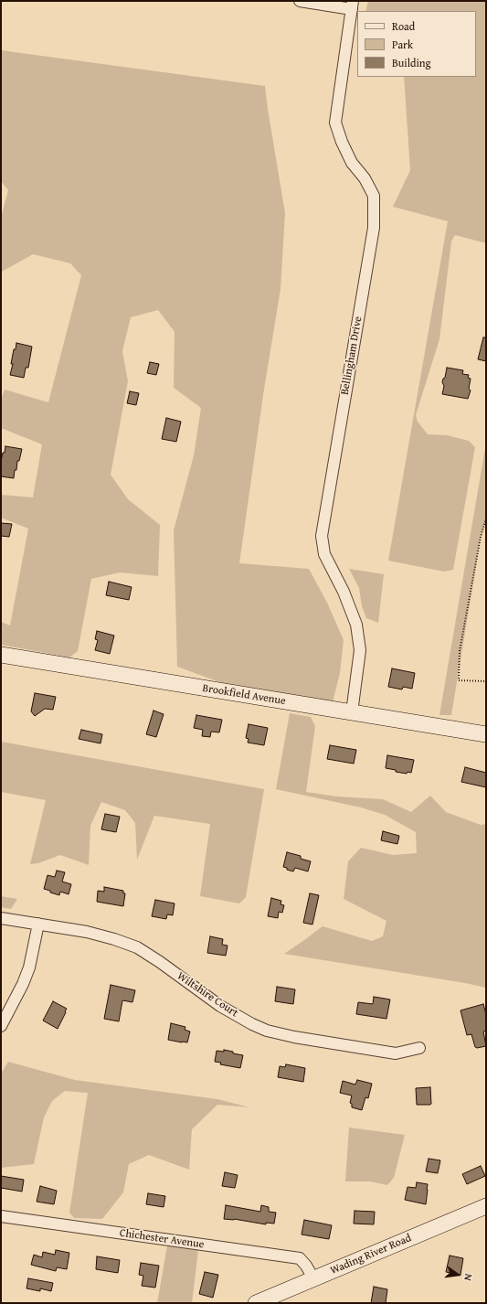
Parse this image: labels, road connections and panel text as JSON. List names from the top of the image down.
{
  "streets": {
    "main road": ["Brookfield Avenue", "Wading River Road"],
    "street": ["Bellingham Drive", "Wiltshire Court", "Chichester Avenue"]
  },
  "crossings": [
    ["Bellingham Drive", "Brookfield Avenue"],
    ["Chichester Avenue", "Wading River Road"]
  ],
  "legend": ["Road", "Park", "Building"],
  "north": "right"
}
